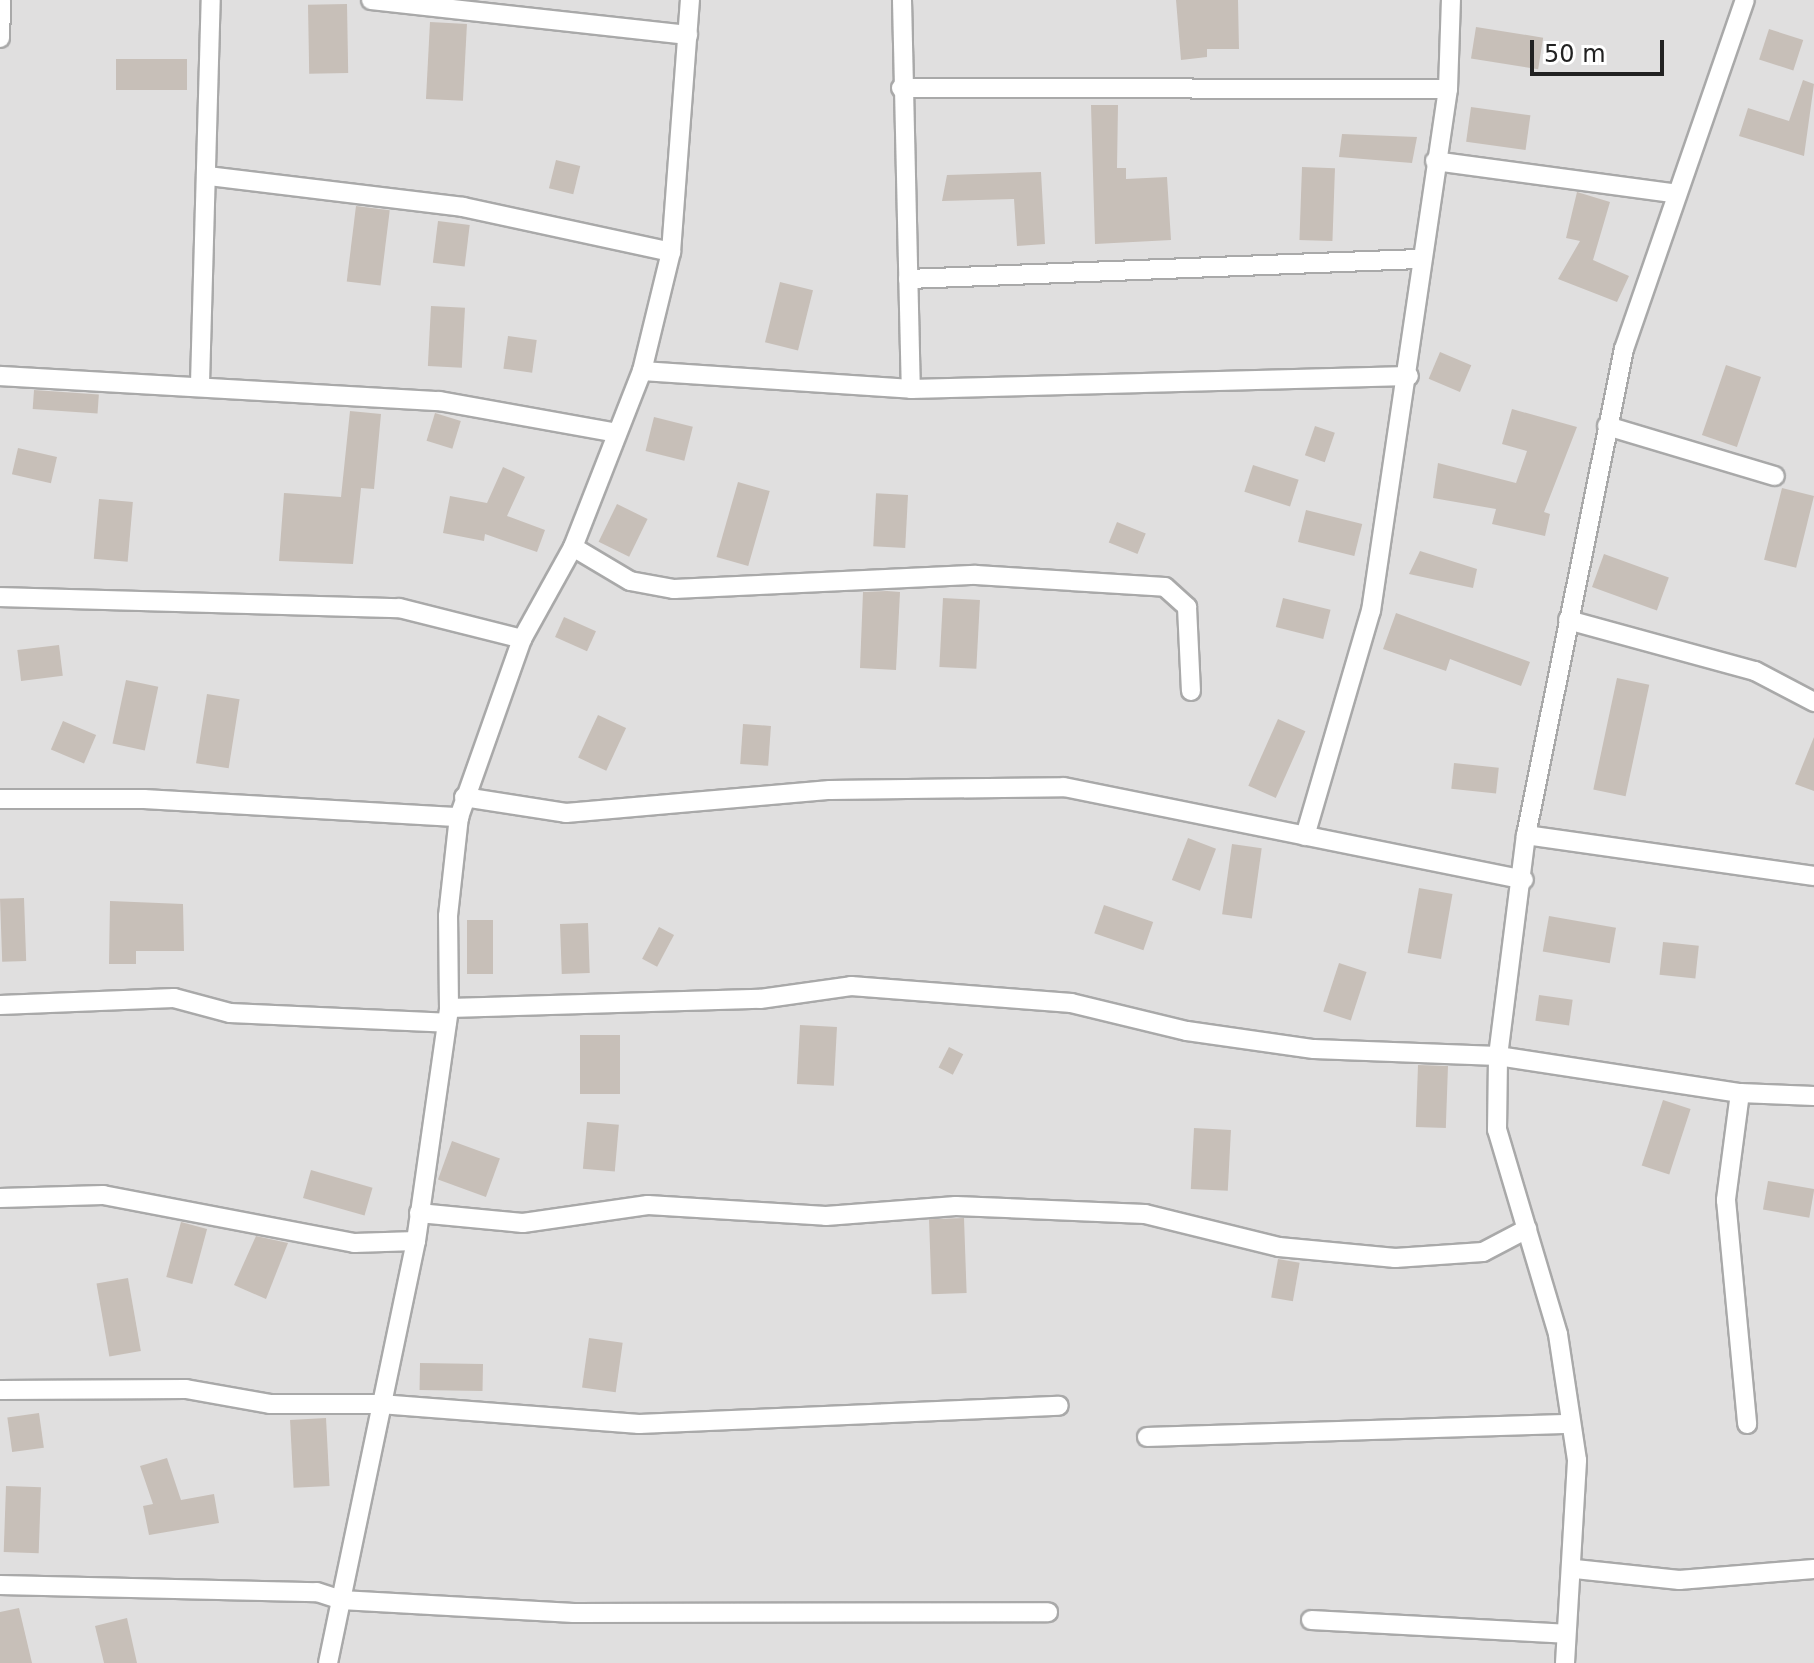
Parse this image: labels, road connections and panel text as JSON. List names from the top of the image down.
{
  "scale_bar": "50 m"
}
